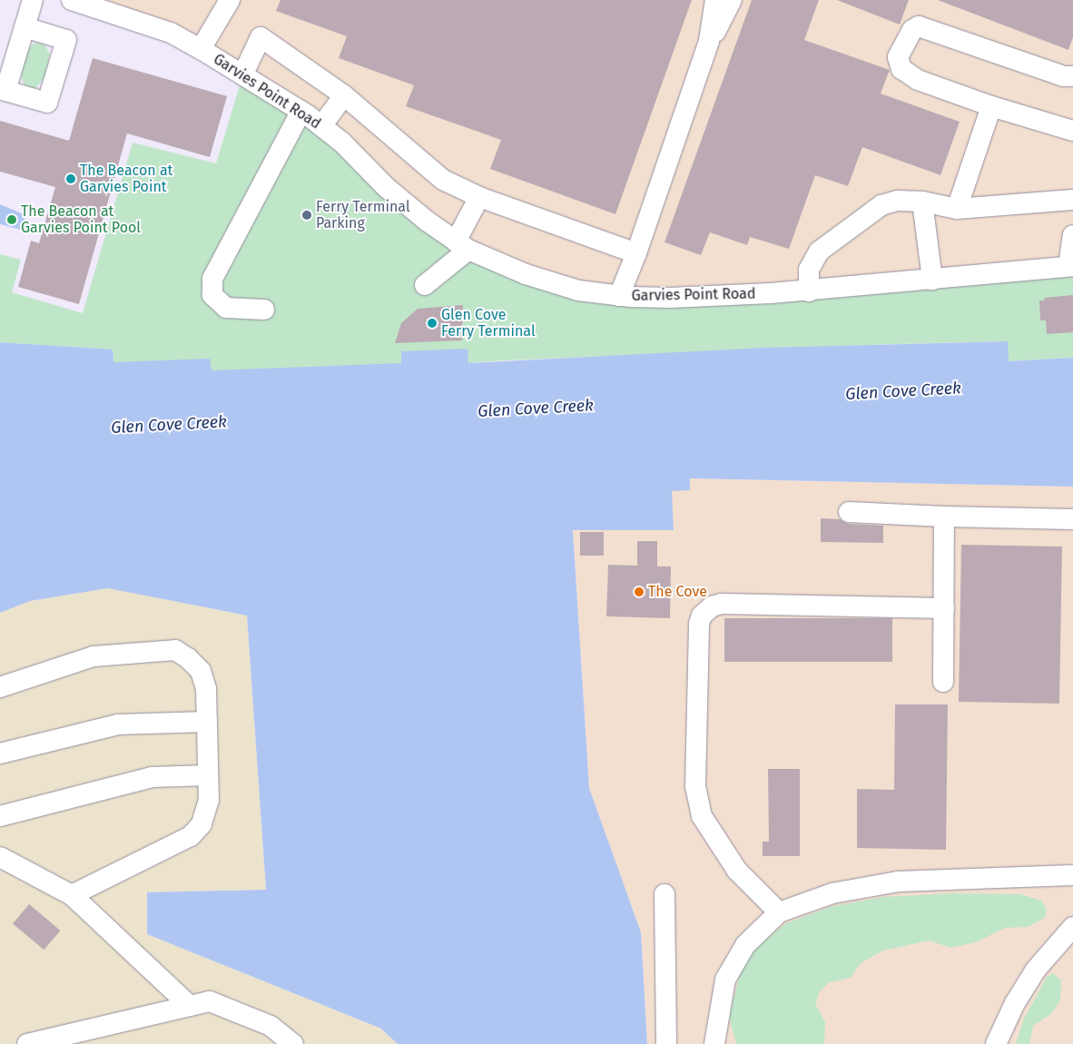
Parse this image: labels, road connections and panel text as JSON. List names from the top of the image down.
{
  "streets": {
    "street": ["Garvies Point Road"]
  },
  "water": ["Glen Cove Creek"],
  "places": [
    "The Beacon at Garvies Point",
    "Ferry Terminal Parking",
    "The Beacon at Garvies Point Pool",
    "Glen Cove Ferry Terminal",
    "The Cove"
  ]
}
